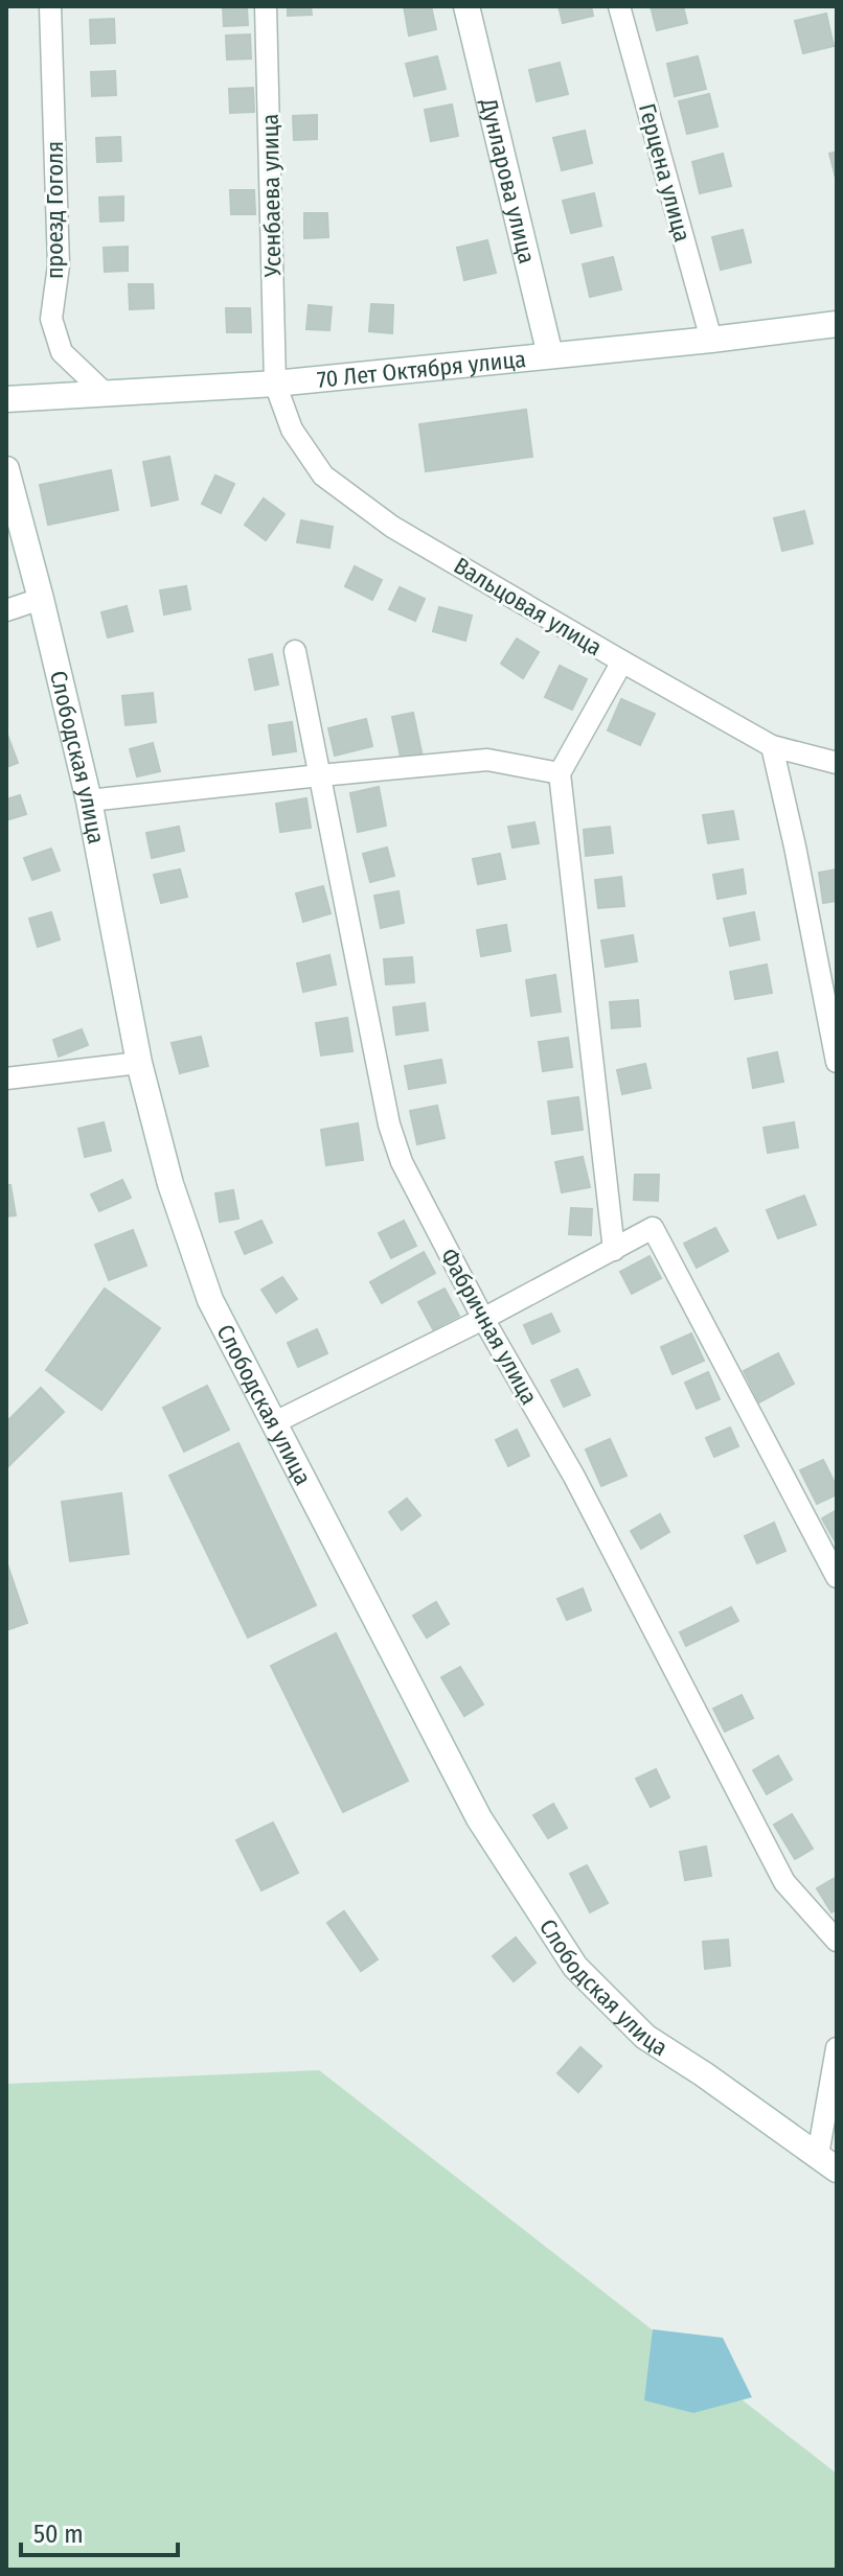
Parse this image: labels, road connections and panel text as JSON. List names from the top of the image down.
{
  "streets": {
    "street": [
      "Герцена улица",
      "Дунларова улица",
      "Усенбаева улица",
      "проезд Гоголя",
      "70 Лет Октября улица",
      "Вальцовая улица",
      "Слободская улица",
      "Фабричная улица"
    ]
  },
  "crossings": [
    ["Герцена улица", "70 Лет Октября улица"],
    ["Дунларова улица", "70 Лет Октября улица"],
    ["Усенбаева улица", "70 Лет Октября улица"],
    ["Усенбаева улица", "Вальцовая улица"],
    ["проезд Гоголя", "70 Лет Октября улица"],
    ["70 Лет Октября улица", "Вальцовая улица"]
  ],
  "scale_bar": "50 m"
}
